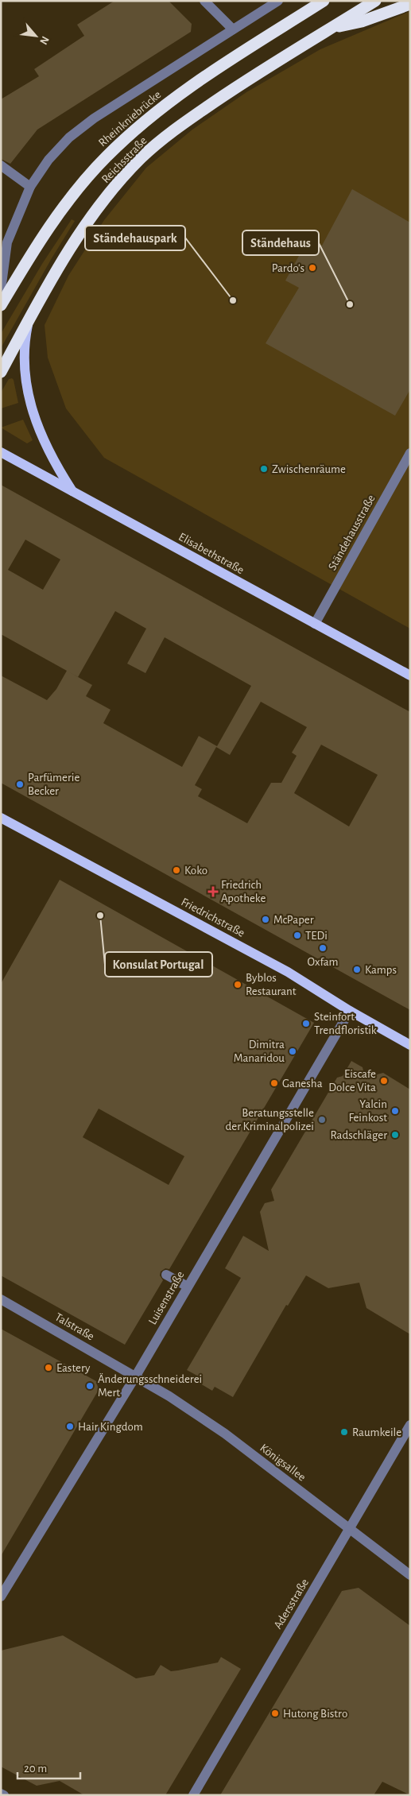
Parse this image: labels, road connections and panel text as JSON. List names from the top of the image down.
{
  "streets": {
    "highway": ["Rheinkniebrücke", "Reichsstraße"],
    "main road": ["Elisabethstraße", "Friedrichstraße"],
    "street": [
      "Ständehausstraße",
      "Luisenstraße",
      "Talstraße",
      "Königsallee",
      "Adersstraße"
    ]
  },
  "crossings": [
    ["Ständehausstraße", "Elisabethstraße"],
    ["Friedrichstraße", "Luisenstraße"],
    ["Luisenstraße", "Talstraße"],
    ["Luisenstraße", "Königsallee"],
    ["Talstraße", "Königsallee"],
    ["Königsallee", "Adersstraße"]
  ],
  "places": {
    "other": [
      "Pardo's",
      "Ständehauspark",
      "Ständehaus",
      "Zwischenräume",
      "Parfümerie Becker",
      "Koko",
      "Konsulat Portugal",
      "McPaper",
      "TEDi",
      "Oxfam",
      "Kamps",
      "Byblos Restaurant",
      "Steinfort Trendfloristik",
      "Dimitra Manaridou",
      "Eiscafe Dolce Vita",
      "Ganesha",
      "Yalcin Feinkost",
      "Beratungsstelle der Kriminalpolizei",
      "Radschläger",
      "Eastery",
      "Änderungsschneiderei Mert",
      "Hair Kingdom",
      "Raumkeile",
      "Hutong Bistro"
    ],
    "health": ["Friedrich Apotheke"]
  },
  "scale_bar": "20 m",
  "north": "bottom right"
}
